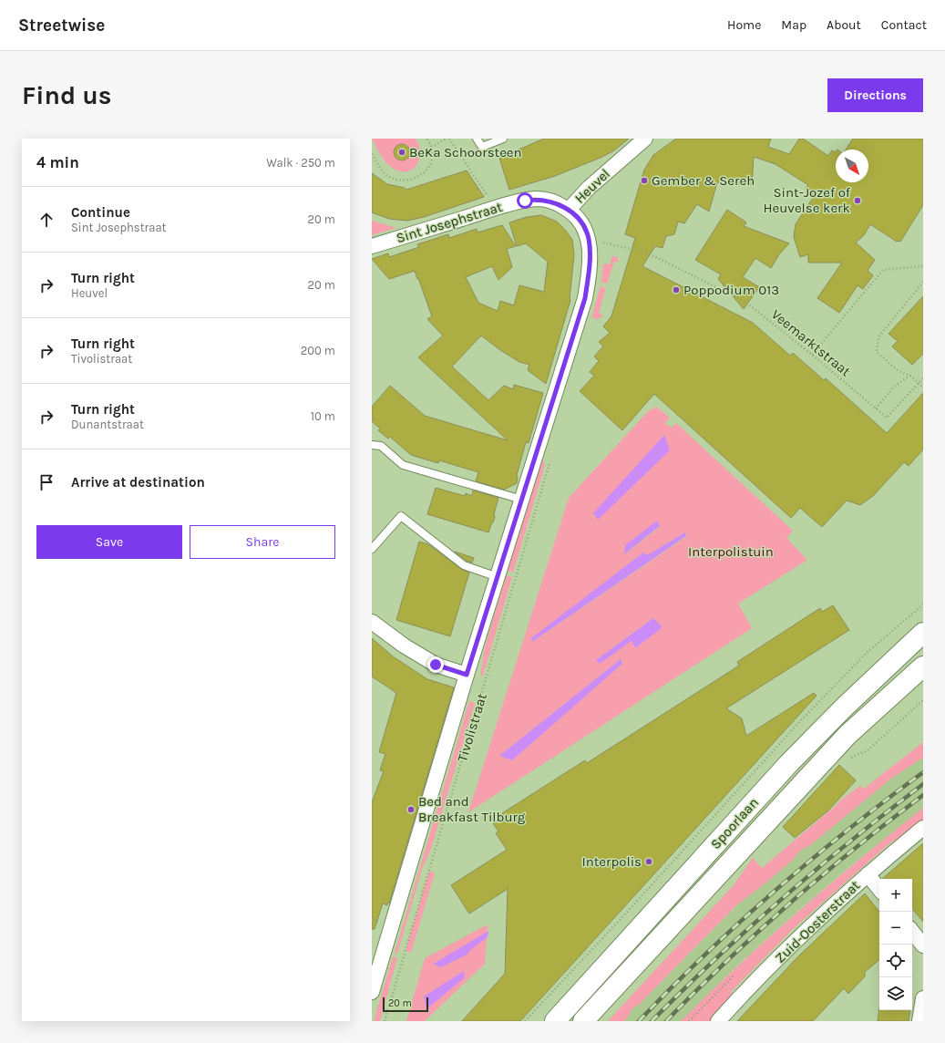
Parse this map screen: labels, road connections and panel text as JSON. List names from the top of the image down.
{
  "streets": {
    "street": [
      "Heuvel",
      "Sint Josephstraat",
      "Tivolistraat",
      "Spoorlaan",
      "Zuid-Oosterstraat"
    ],
    "path": ["Veemarktstraat"]
  },
  "crossings": [
    ["Heuvel", "Sint Josephstraat"],
    ["Heuvel", "Veemarktstraat"],
    ["Heuvel", "Tivolistraat"],
    ["Veemarktstraat", "Tivolistraat"]
  ],
  "parks": ["Interpolistuin"],
  "places": [
    "BeKa Schoorsteen",
    "Gember & Sereh",
    "Sint-Jozef of Heuvelse kerk",
    "Poppodium 013",
    "Bed and Breakfast Tilburg",
    "Interpolis"
  ],
  "scale_bar": "20 m",
  "north": "bottom right",
  "page": {
    "header": "Streetwise",
    "nav": [
      "Home",
      "Map",
      "About",
      "Contact"
    ],
    "buttons": [
      "Directions",
      ["Save", "Share"]
    ],
    "title": "Find us",
    "heading": ["4 min", "Walk · 250 m"],
    "list": [
      ["Continue", "Sint Josephstraat", "20 m"],
      ["Turn right", "Heuvel", "20 m"],
      ["Turn right", "Tivolistraat", "200 m"],
      ["Turn right", "Dunantstraat", "10 m"],
      "Arrive at destination"
    ],
    "map_buttons": ["+", "−"],
    "scale": "20 m"
  }
}
